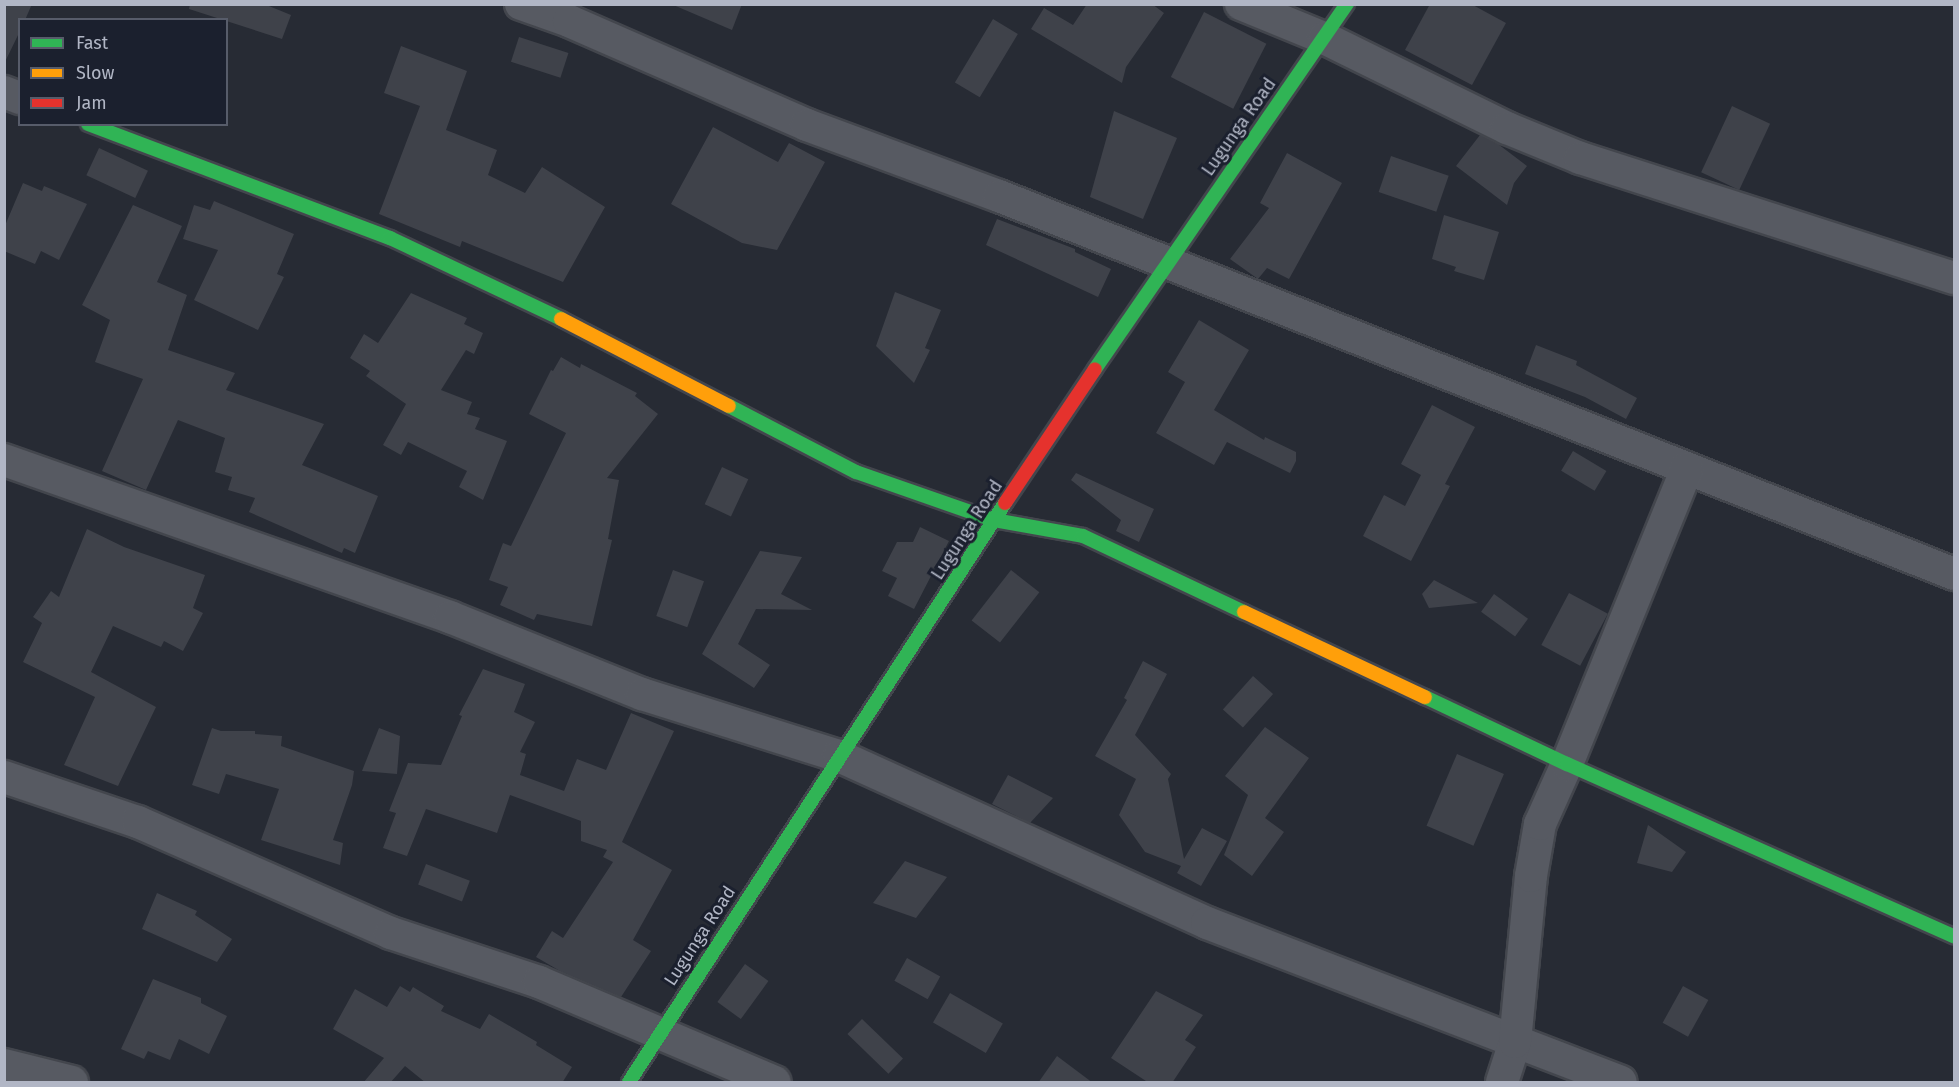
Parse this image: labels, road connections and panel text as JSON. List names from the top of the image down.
{
  "streets": {
    "street": ["Lugunga Road"]
  },
  "legend": ["Fast", "Slow", "Jam"]
}
